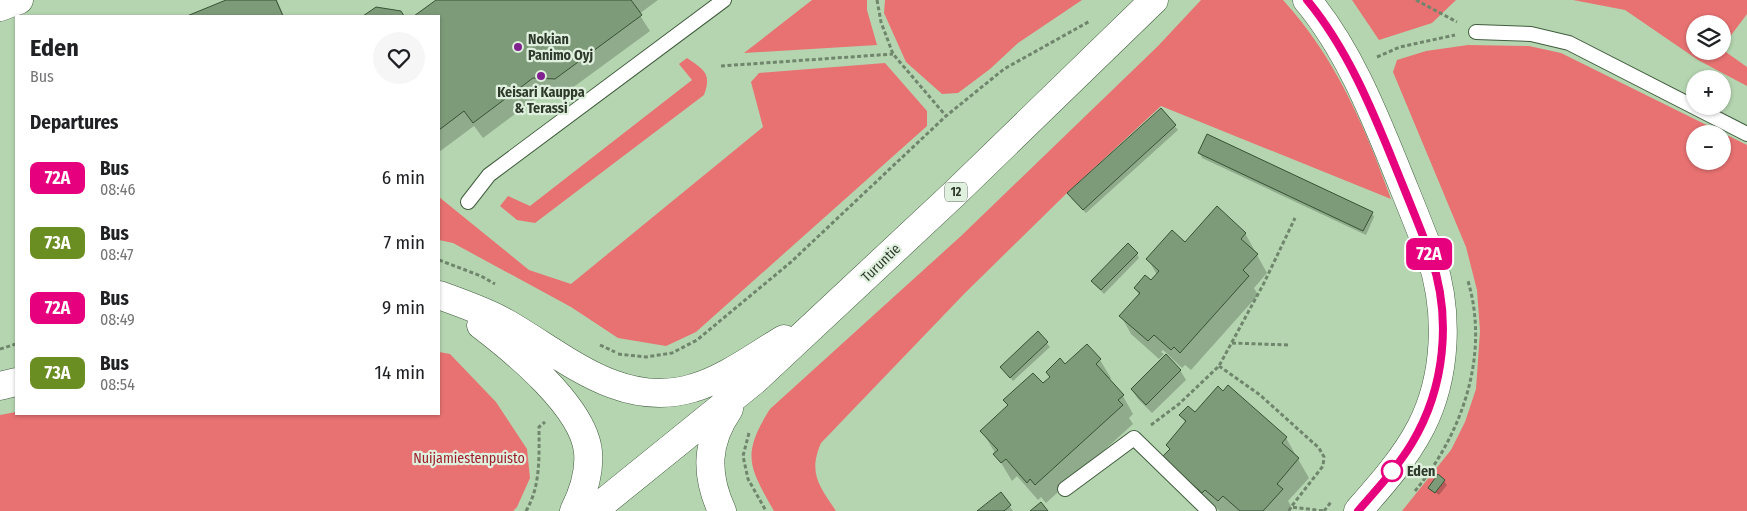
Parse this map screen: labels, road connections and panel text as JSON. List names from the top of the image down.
{
  "streets": {
    "main road": ["12", "Turuntie"]
  },
  "parks": ["Nuijamiestenpuisto"],
  "places": ["Nokian Panimo Oyj", "Keisari Kauppa & Terassi", "Eden"],
  "lines": ["bus line 72A"],
  "page": {
    "on_map": "72A",
    "map_buttons": ["+", "−"],
    "heading": [
      ["Eden", "Bus"],
      "Departures"
    ],
    "list": [
      {
        "mark": "72A",
        "name": "Bus",
        "note": "08:46",
        "value": "6 min"
      },
      {
        "mark": "73A",
        "name": "Bus",
        "note": "08:47",
        "value": "7 min"
      },
      {
        "mark": "72A",
        "name": "Bus",
        "note": "08:49",
        "value": "9 min"
      },
      {
        "mark": "73A",
        "name": "Bus",
        "note": "08:54",
        "value": "14 min"
      }
    ]
  }
}
